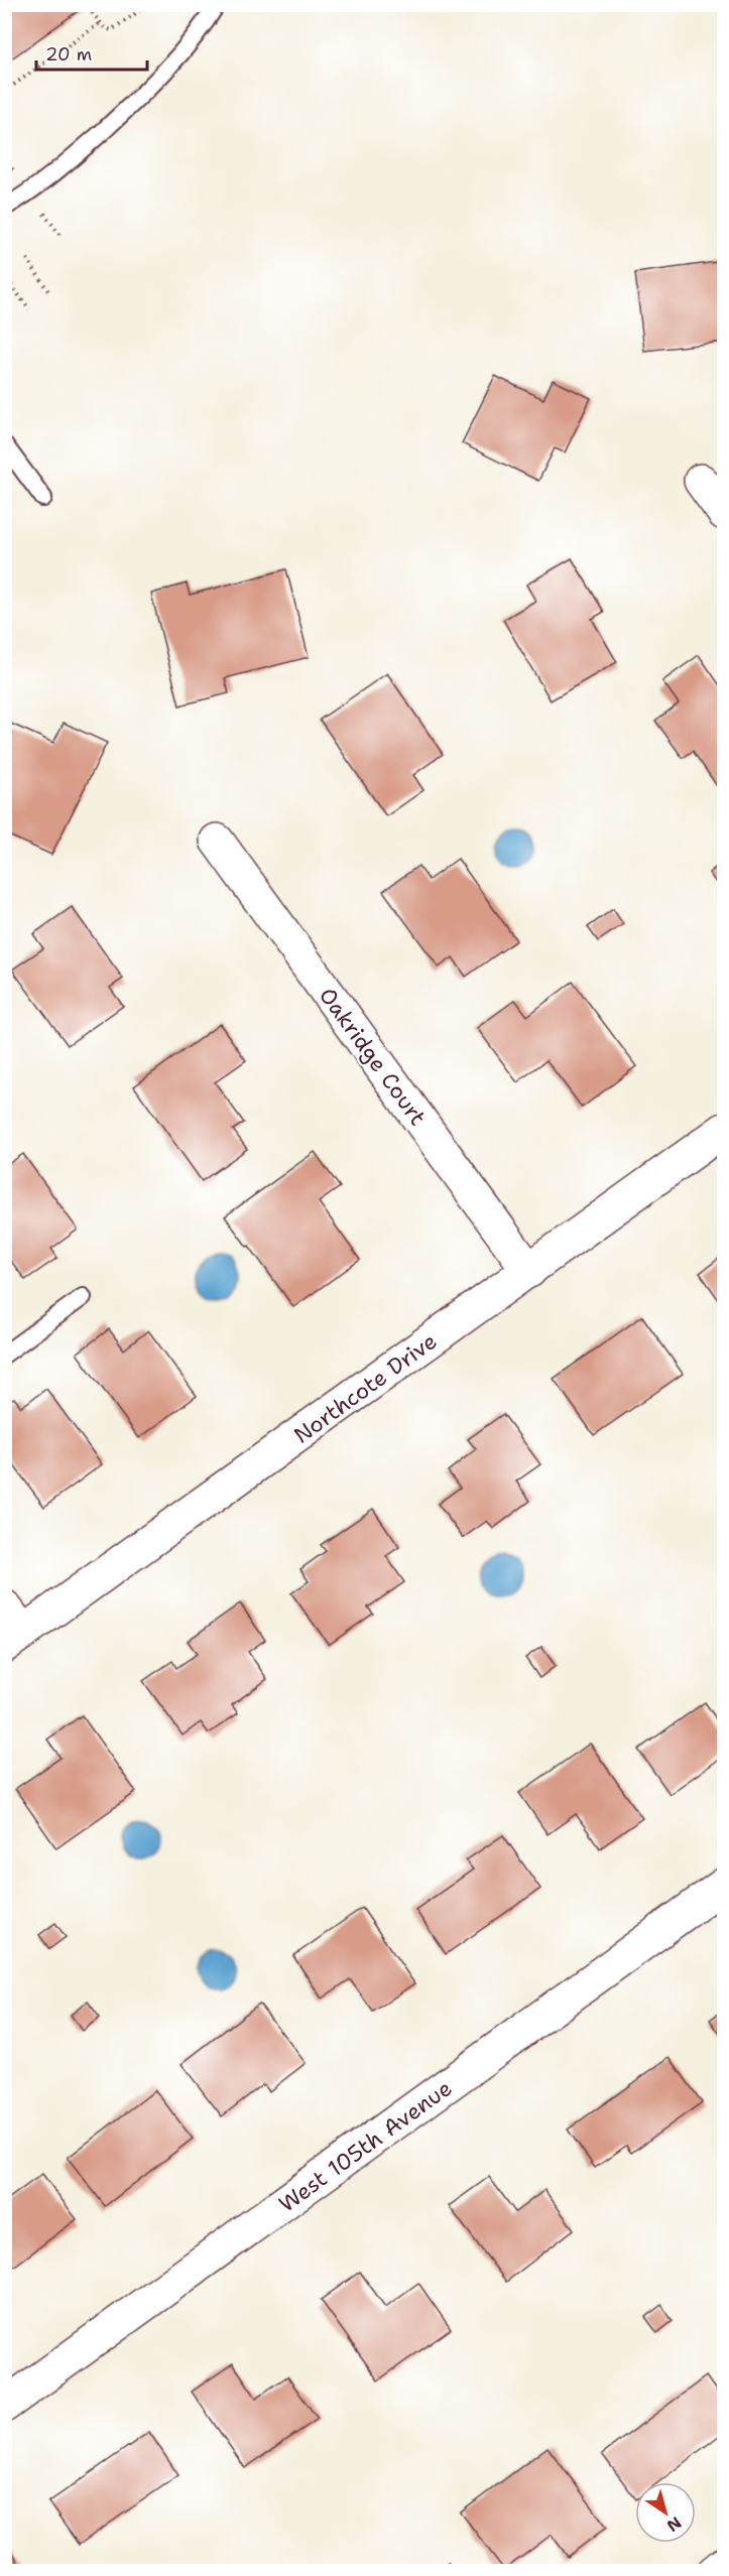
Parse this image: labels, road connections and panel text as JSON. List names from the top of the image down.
{
  "streets": {
    "street": ["Oakridge Court", "Northcote Drive", "West 105th Avenue"]
  },
  "crossings": [
    ["Oakridge Court", "Northcote Drive"]
  ],
  "scale_bar": "20 m",
  "north": "bottom right"
}
